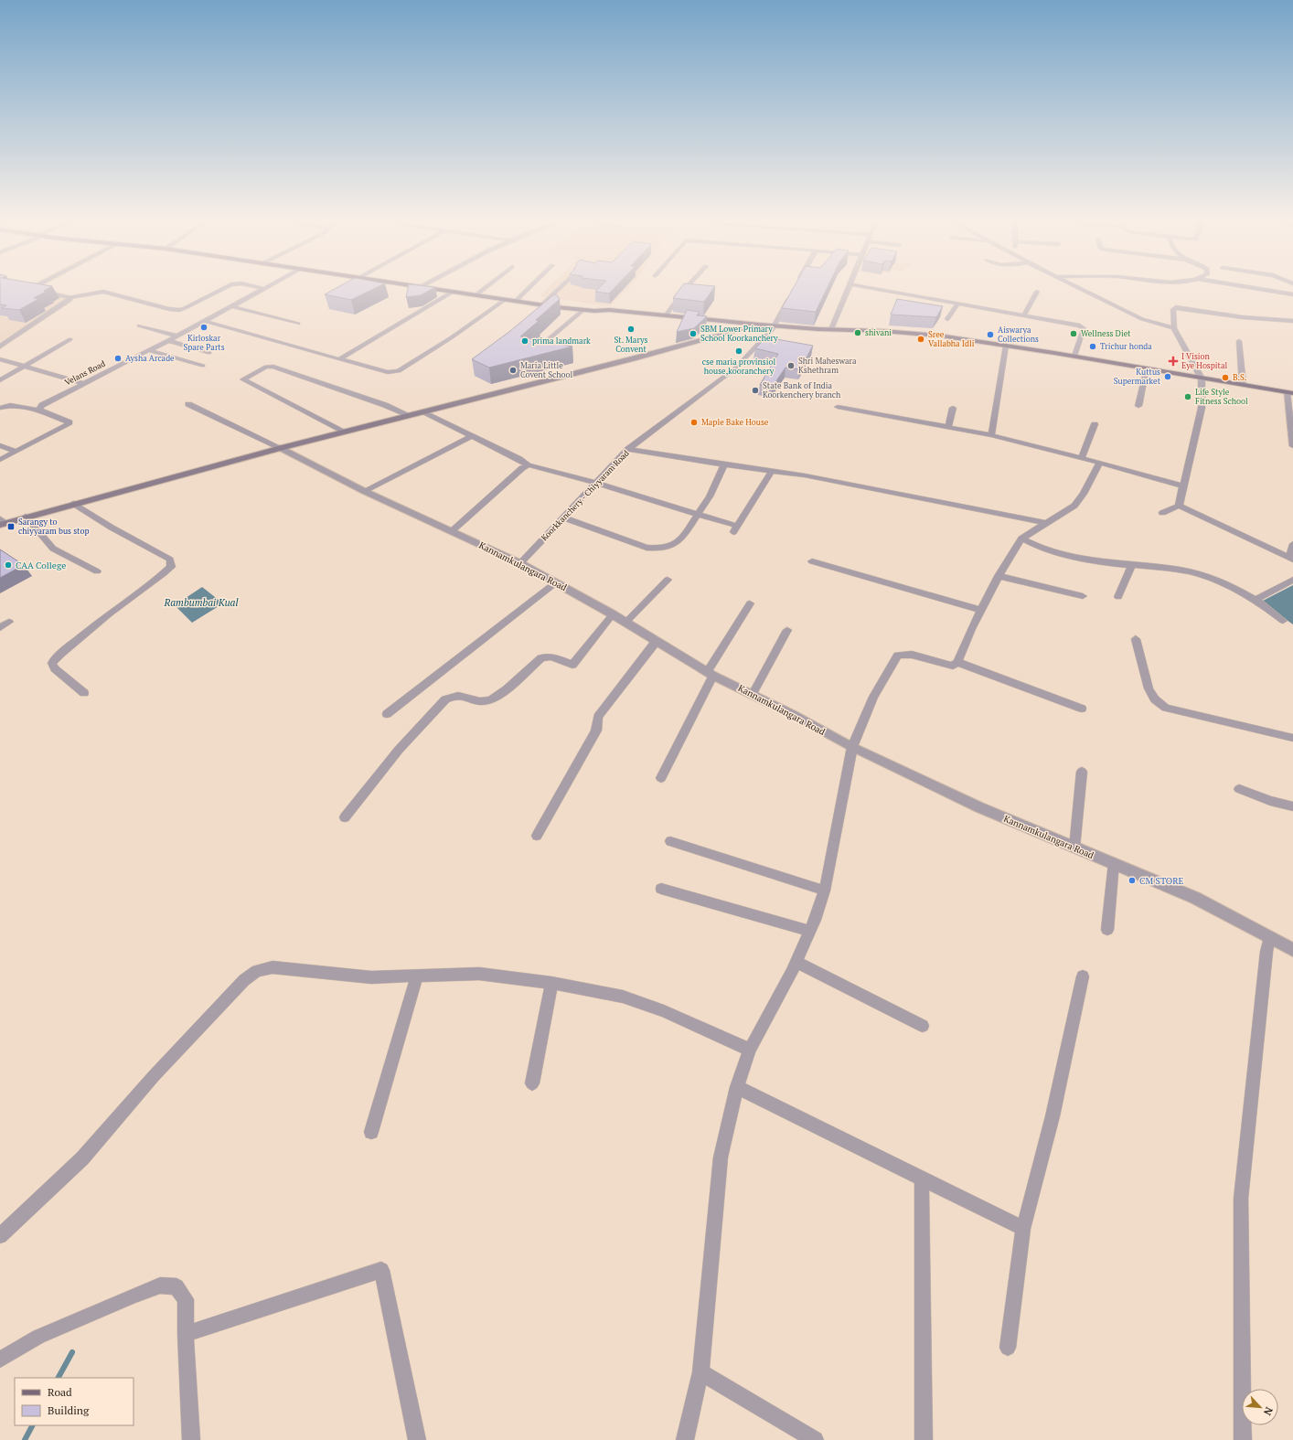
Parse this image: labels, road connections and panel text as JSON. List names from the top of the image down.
{
  "streets": {
    "street": ["Velans Road", "Koorkkanchery - Chiyyaram Road", "Kannamkulangara Road"]
  },
  "crossings": [
    ["Koorkkanchery - Chiyyaram Road", "Kannamkulangara Road"]
  ],
  "water": ["Rambumbai Kual"],
  "places": {
    "other": [
      "Kirloskar Spare Parts",
      "St. Marys Convent",
      "shivani",
      "SBM Lower Primary School Koorkanchery",
      "Wellness Diet",
      "Aiswarya Collections",
      "Sree Vallabha Idli",
      "prima landmark",
      "Trichur honda",
      "cse maria provinsiol house,kooranchery",
      "Aysha Arcade",
      "Shri Maheswara Kshethram",
      "Maria Little Covent School",
      "Kuttus Supermarket",
      "B.S.",
      "State Bank of India Koorkenchery branch",
      "Life Style Fitness School",
      "Maple Bake House",
      "CAA College",
      "CM STORE"
    ],
    "health": ["I Vision Eye Hospital"],
    "transit": ["Sarangy to chiyyaram bus stop"]
  },
  "legend": ["Road", "Building"],
  "north": "bottom right"
}
